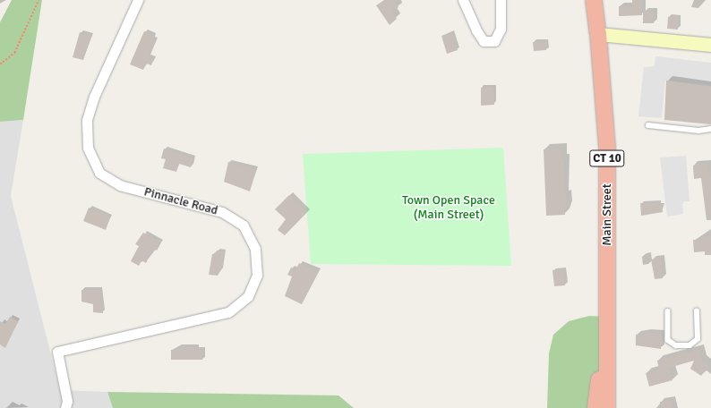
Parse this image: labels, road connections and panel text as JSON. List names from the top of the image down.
{
  "streets": {
    "highway": ["CT 10", "Main Street"],
    "street": ["Pinnacle Road"]
  },
  "parks": ["Town Open Space (Main Street)"]
}
